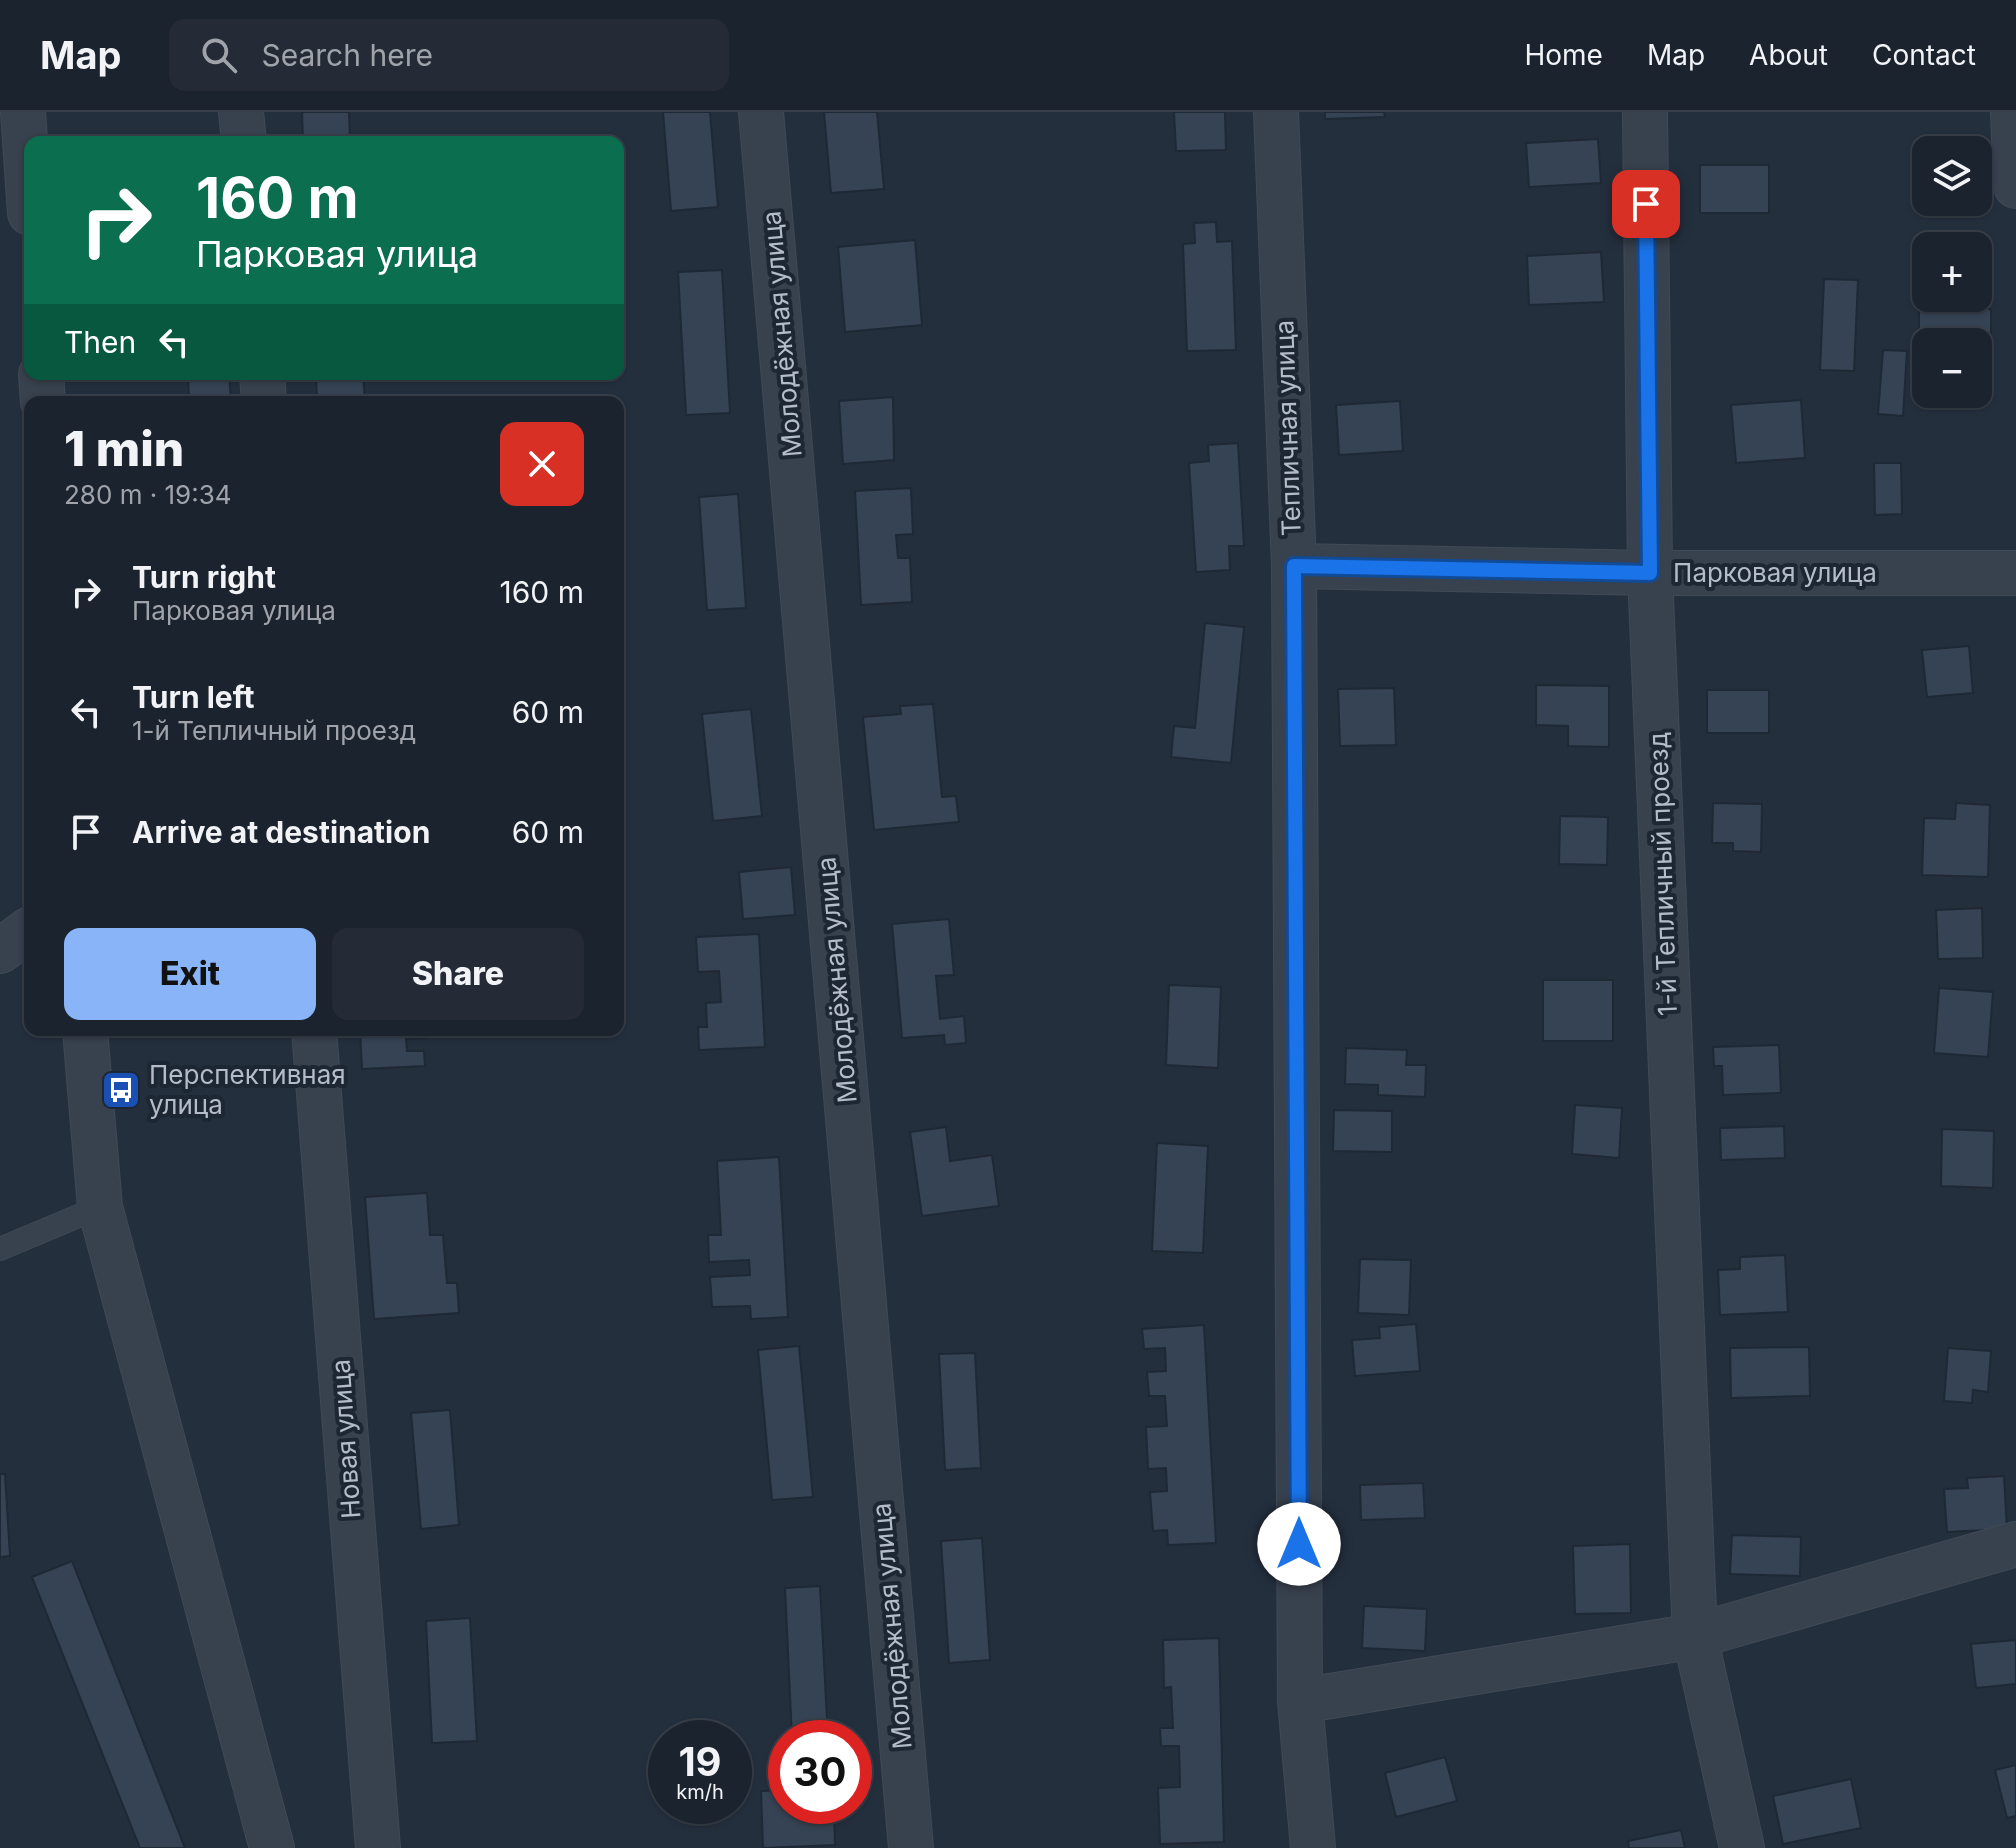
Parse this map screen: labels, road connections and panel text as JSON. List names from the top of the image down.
{
  "streets": {
    "street": [
      "Молодёжная улица",
      "Тепличная улица",
      "Парковая улица",
      "1-й Тепличный проезд",
      "Новая улица"
    ]
  },
  "crossings": [
    ["Тепличная улица", "Парковая улица"],
    ["Парковая улица", "1-й Тепличный проезд"]
  ],
  "places": {
    "bus stop": ["Перспективная улица"]
  },
  "page": {
    "header": "Map",
    "search": "Search here",
    "nav": [
      "Home",
      "Map",
      "About",
      "Contact"
    ],
    "map_buttons": ["+", "−"],
    "turn": ["160 m", "Парковая улица"],
    "then": "Then",
    "heading": ["1 min", "280 m · 19:34"],
    "list": [
      {
        "name": "Turn right",
        "note": "Парковая улица",
        "value": "160 m"
      },
      {
        "name": "Turn left",
        "note": "1-й Тепличный проезд",
        "value": "60 m"
      },
      {
        "name": "Arrive at destination",
        "value": "60 m"
      }
    ],
    "buttons": ["Exit", "Share"],
    "speed": "19 km/h",
    "limit": "30"
  }
}
